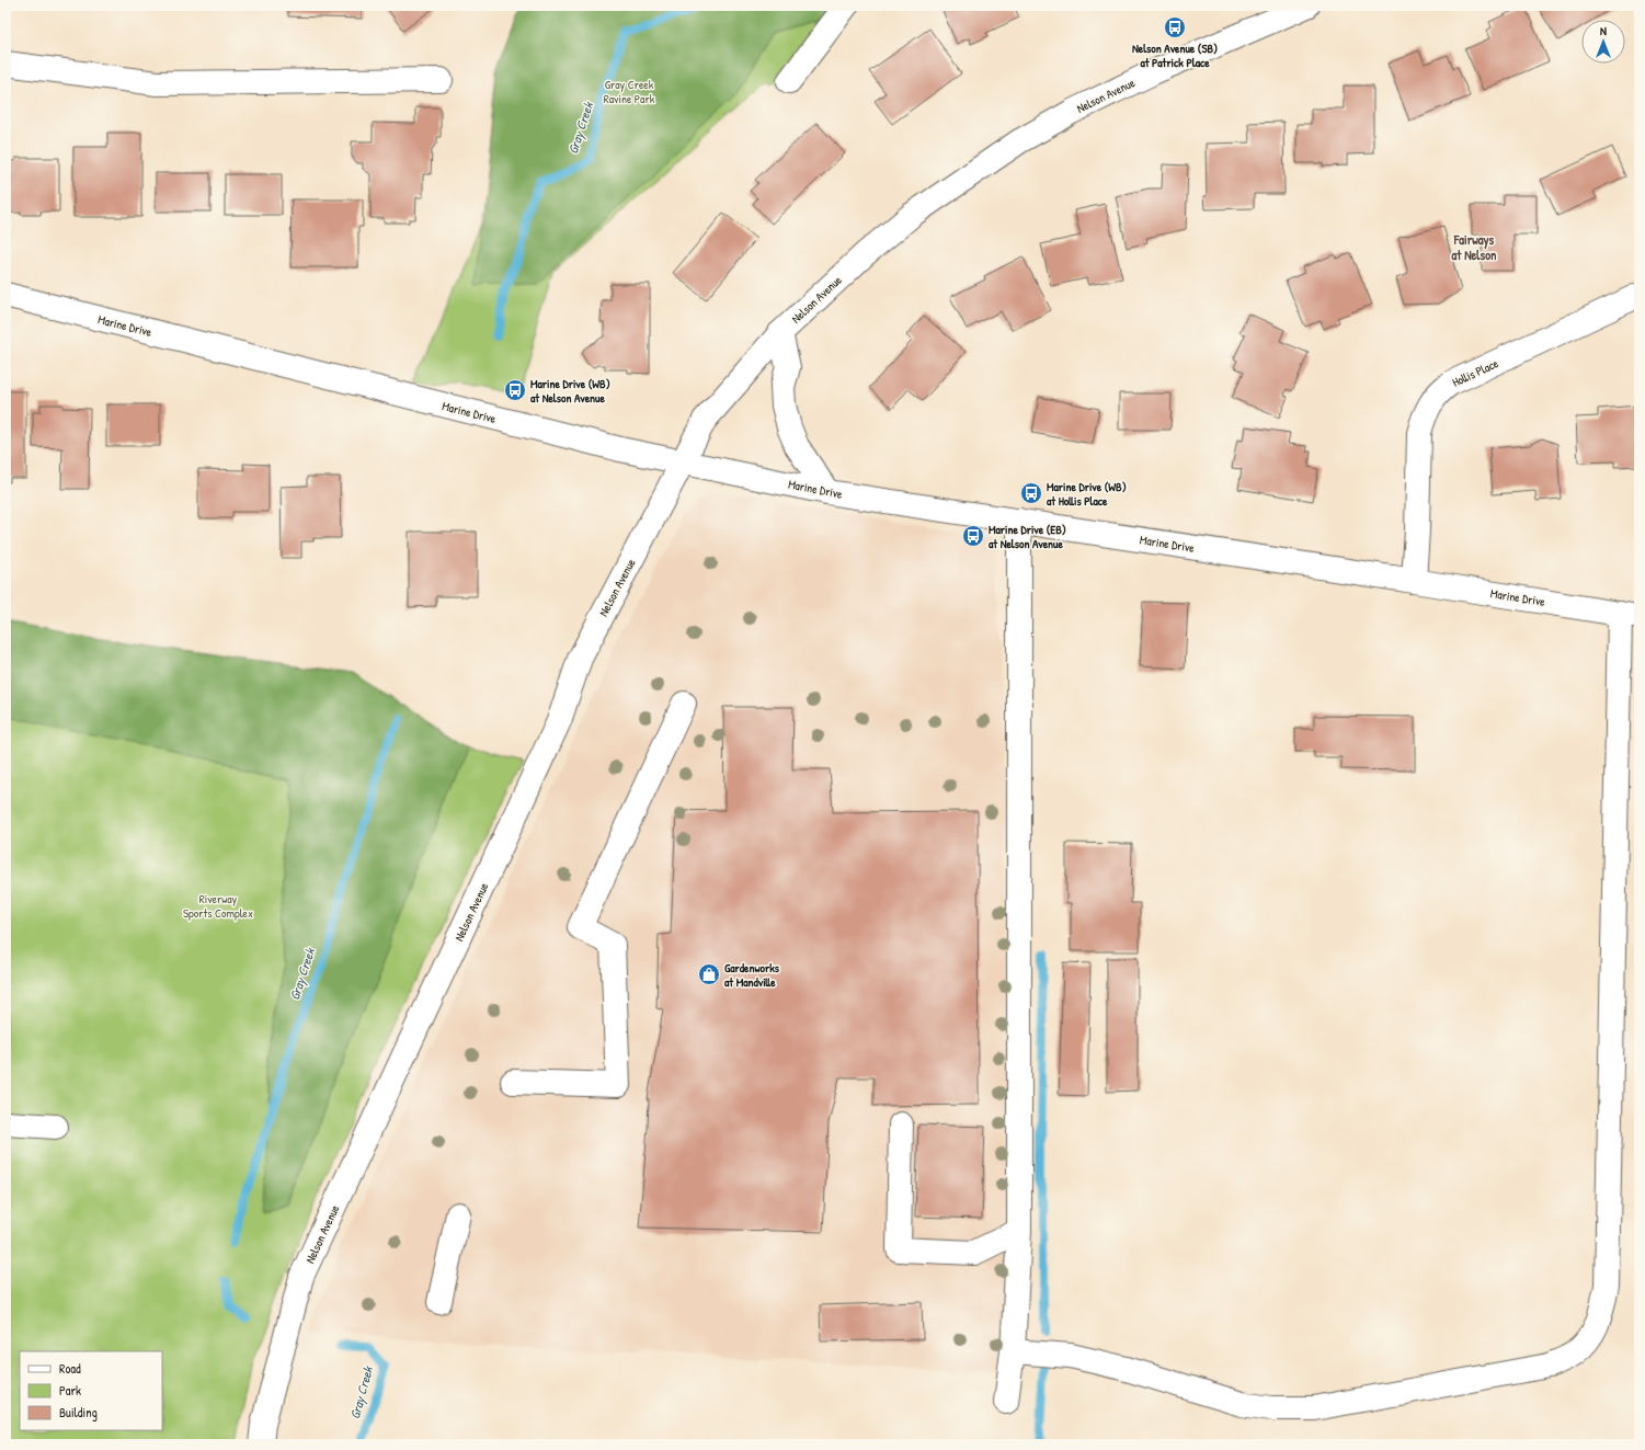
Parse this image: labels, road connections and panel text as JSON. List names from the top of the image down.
{
  "streets": {
    "street": ["Nelson Avenue", "Marine Drive", "Hollis Place"]
  },
  "crossings": [
    ["Nelson Avenue", "Marine Drive"],
    ["Marine Drive", "Hollis Place"]
  ],
  "districts": ["Fairways at Nelson"],
  "water": ["Gray Creek"],
  "parks": ["Gray Creek Ravine Park", "Riverway Sports Complex"],
  "places": {
    "bus stop": [
      "Nelson Avenue (SB) at Patrick Place",
      "Marine Drive (WB) at Nelson Avenue",
      "Marine Drive (WB) at Hollis Place",
      "Marine Drive (EB) at Nelson Avenue"
    ],
    "shop": ["Gardenworks at Mandville"]
  },
  "legend": ["Road", "Park", "Building"],
  "north": "top"
}
